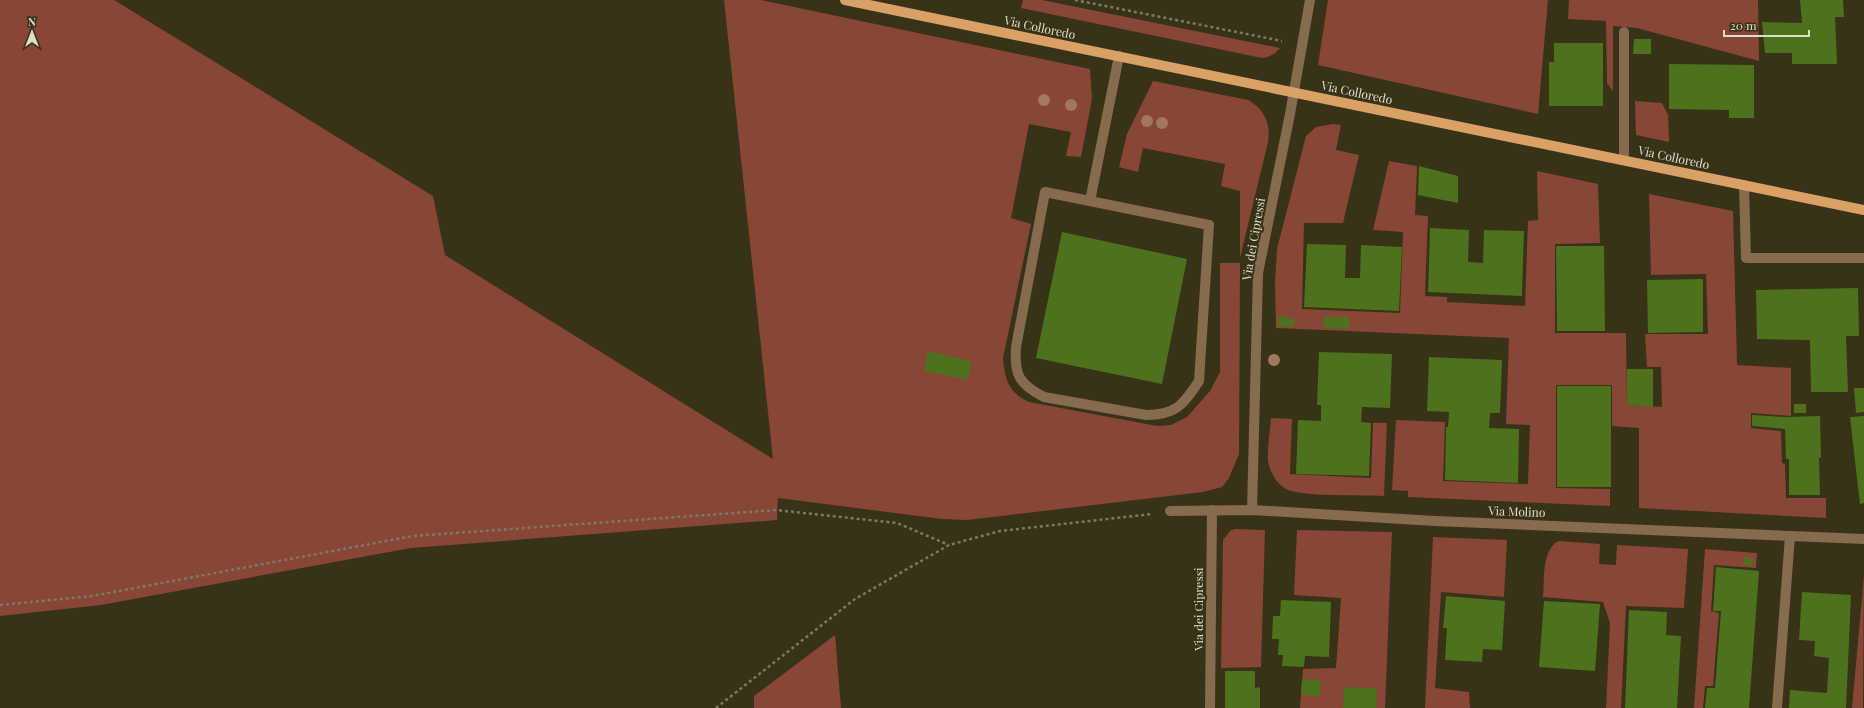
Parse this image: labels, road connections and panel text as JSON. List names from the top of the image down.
{
  "streets": {
    "main road": ["Via Colloredo"],
    "street": ["Via dei Cipressi", "Via Molino"]
  },
  "crossings": [
    ["Via Colloredo", "Via dei Cipressi"],
    ["Via dei Cipressi", "Via Molino"]
  ],
  "scale_bar": "20 m",
  "north": "top"
}
